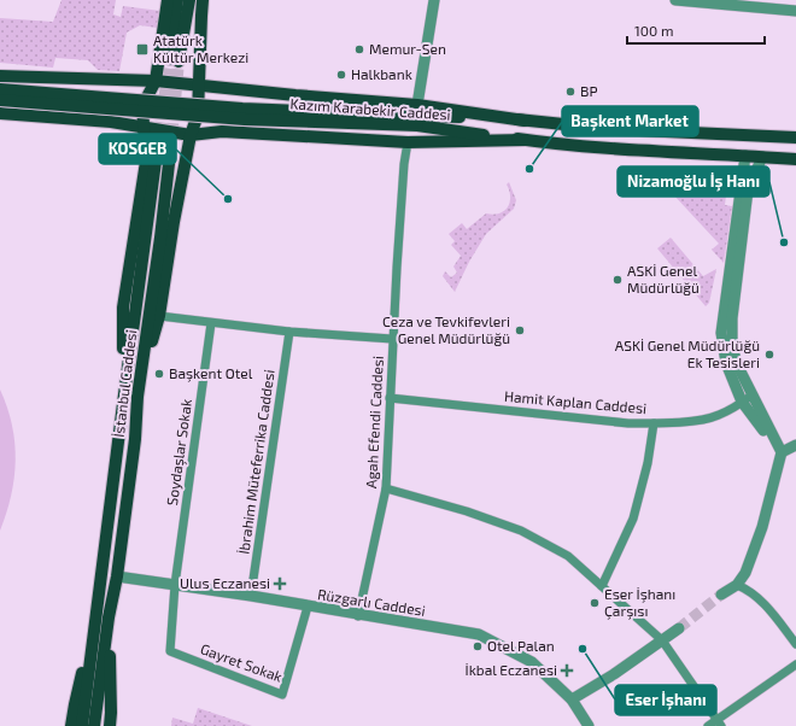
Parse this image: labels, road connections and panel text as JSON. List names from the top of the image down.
{
  "streets": {
    "main road": ["Kazım Karabekir Caddesi", "İstanbul Caddesi"],
    "street": [
      "Hamit Kaplan Caddesi",
      "Agah Efendi Caddesi",
      "Soydaşlar Sokak",
      "İbrahim Müteferrika Caddesi",
      "Rüzgarlı Caddesi",
      "Gayret Sokak"
    ]
  },
  "crossings": [
    ["İstanbul Caddesi", "Rüzgarlı Caddesi"],
    ["Hamit Kaplan Caddesi", "Agah Efendi Caddesi"],
    ["Agah Efendi Caddesi", "Rüzgarlı Caddesi"],
    ["Soydaşlar Sokak", "Rüzgarlı Caddesi"],
    ["Soydaşlar Sokak", "Gayret Sokak"],
    ["İbrahim Müteferrika Caddesi", "Rüzgarlı Caddesi"],
    ["Rüzgarlı Caddesi", "Gayret Sokak"]
  ],
  "places": {
    "transit": ["Atatürk Kültür Merkezi"],
    "other": [
      "Memur-Sen",
      "Halkbank",
      "BP",
      "Başkent Market",
      "KOSGEB",
      "Nizamoğlu İş Hanı",
      "ASKİ Genel Müdürlüğü",
      "Ceza ve Tevkifevleri Genel Müdürlüğü",
      "ASKİ Genel Müdürlüğü Ek Tesisleri",
      "Başkent Otel",
      "Eser İşhanı Çarşısı",
      "Otel Palan",
      "Eser İşhanı"
    ],
    "health": ["Ulus Eczanesi", "İkbal Eczanesi"]
  },
  "scale_bar": "100 m"
}
